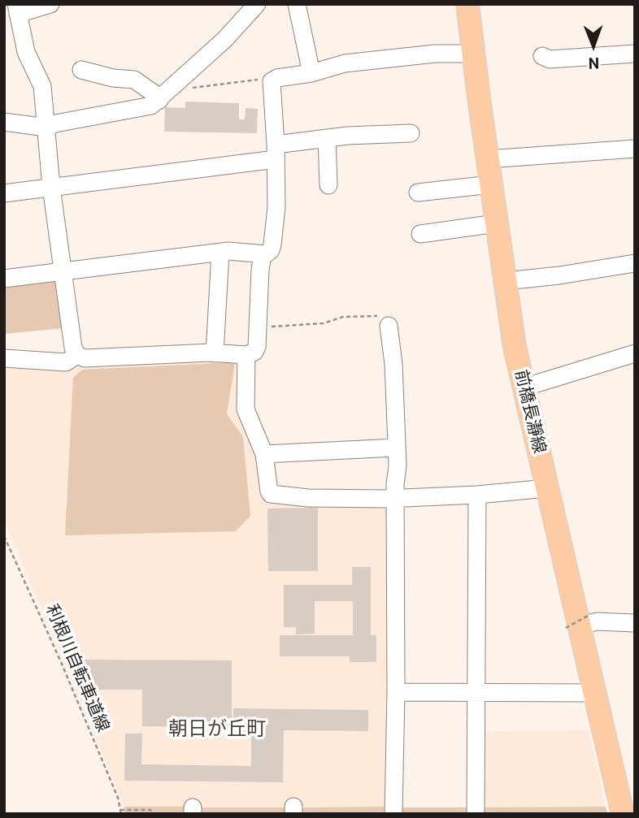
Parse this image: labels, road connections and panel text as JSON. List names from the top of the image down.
{
  "streets": {
    "main road": ["前橋長瀞線"],
    "path": ["利根川自転車道線"]
  },
  "districts": ["朝日が丘町"],
  "north": "bottom"
}
